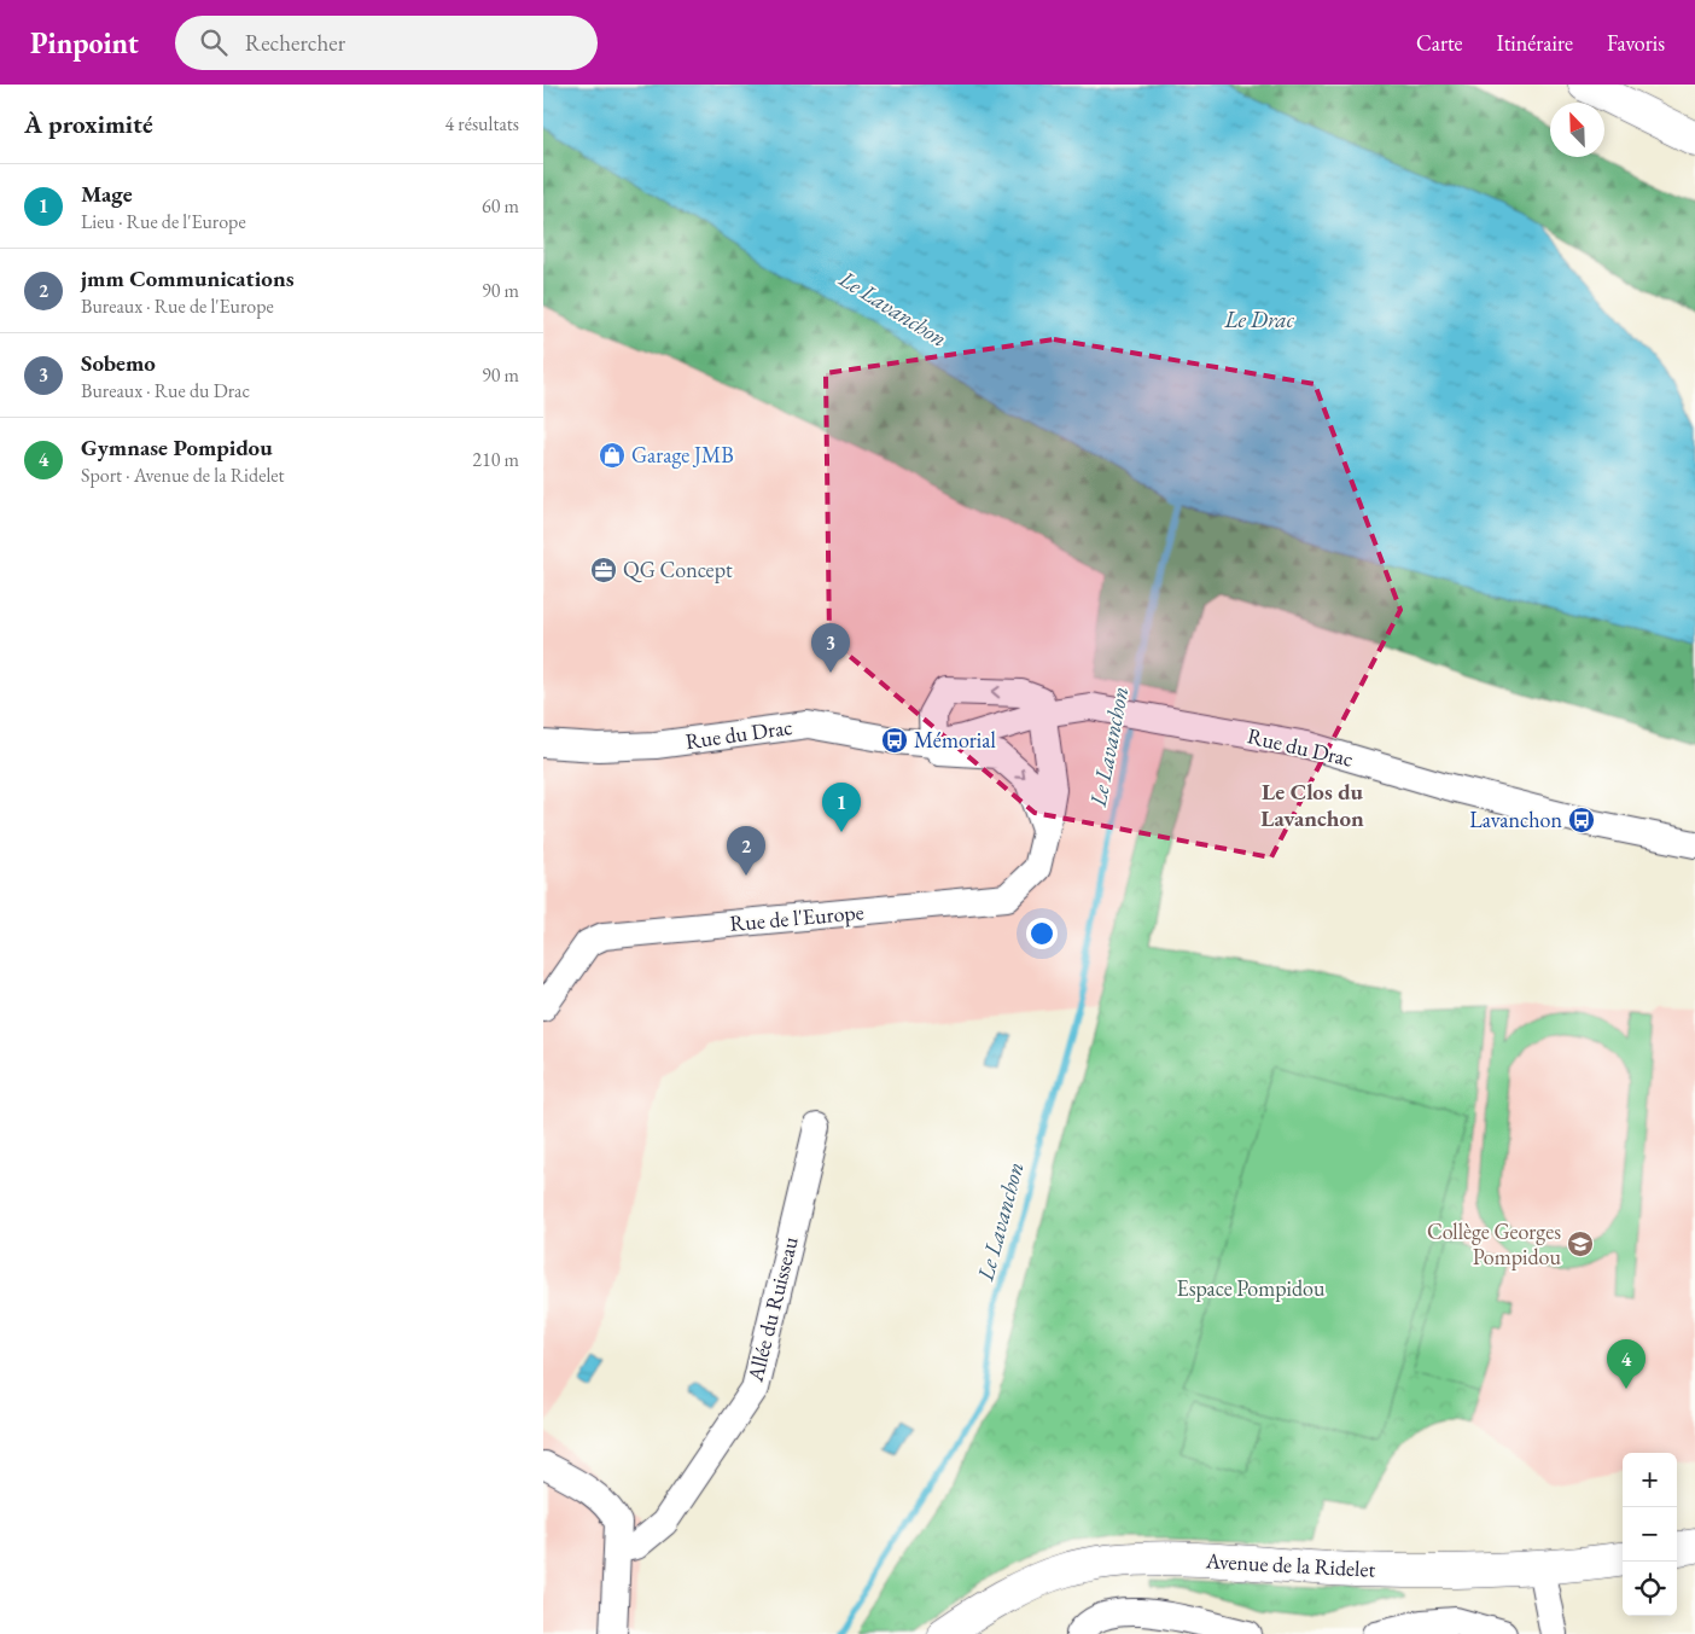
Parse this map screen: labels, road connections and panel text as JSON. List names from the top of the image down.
{
  "streets": {
    "main road": ["Avenue de la Ridelet"],
    "street": ["Rue du Drac", "Rue de l'Europe", "Allée du Ruisseau"]
  },
  "crossings": [
    ["Rue du Drac", "Rue de l'Europe"]
  ],
  "districts": ["Le Clos du Lavanchon"],
  "water": ["Le Lavanchon", "Le Drac"],
  "parks": ["Espace Pompidou"],
  "places": {
    "shop": ["Garage JMB"],
    "office": ["QG Concept"],
    "bus stop": ["Mémorial", "Lavanchon"],
    "school or university": ["Collège Georges Pompidou"]
  },
  "north": "top left",
  "page": {
    "header": "Pinpoint",
    "search": "Rechercher",
    "nav": ["Carte", "Itinéraire", "Favoris"],
    "heading": ["À proximité", "4 résultats"],
    "list": [
      {
        "mark": "1",
        "name": "Mage",
        "note": "Lieu · Rue de l'Europe",
        "value": "60 m"
      },
      {
        "mark": "2",
        "name": "jmm Communications",
        "note": "Bureaux · Rue de l'Europe",
        "value": "90 m"
      },
      {
        "mark": "3",
        "name": "Sobemo",
        "note": "Bureaux · Rue du Drac",
        "value": "90 m"
      },
      {
        "mark": "4",
        "name": "Gymnase Pompidou",
        "note": "Sport · Avenue de la Ridelet",
        "value": "210 m"
      }
    ],
    "pins": [
      "3",
      "1",
      "2",
      "4"
    ],
    "map_buttons": ["+", "−"]
  }
}
